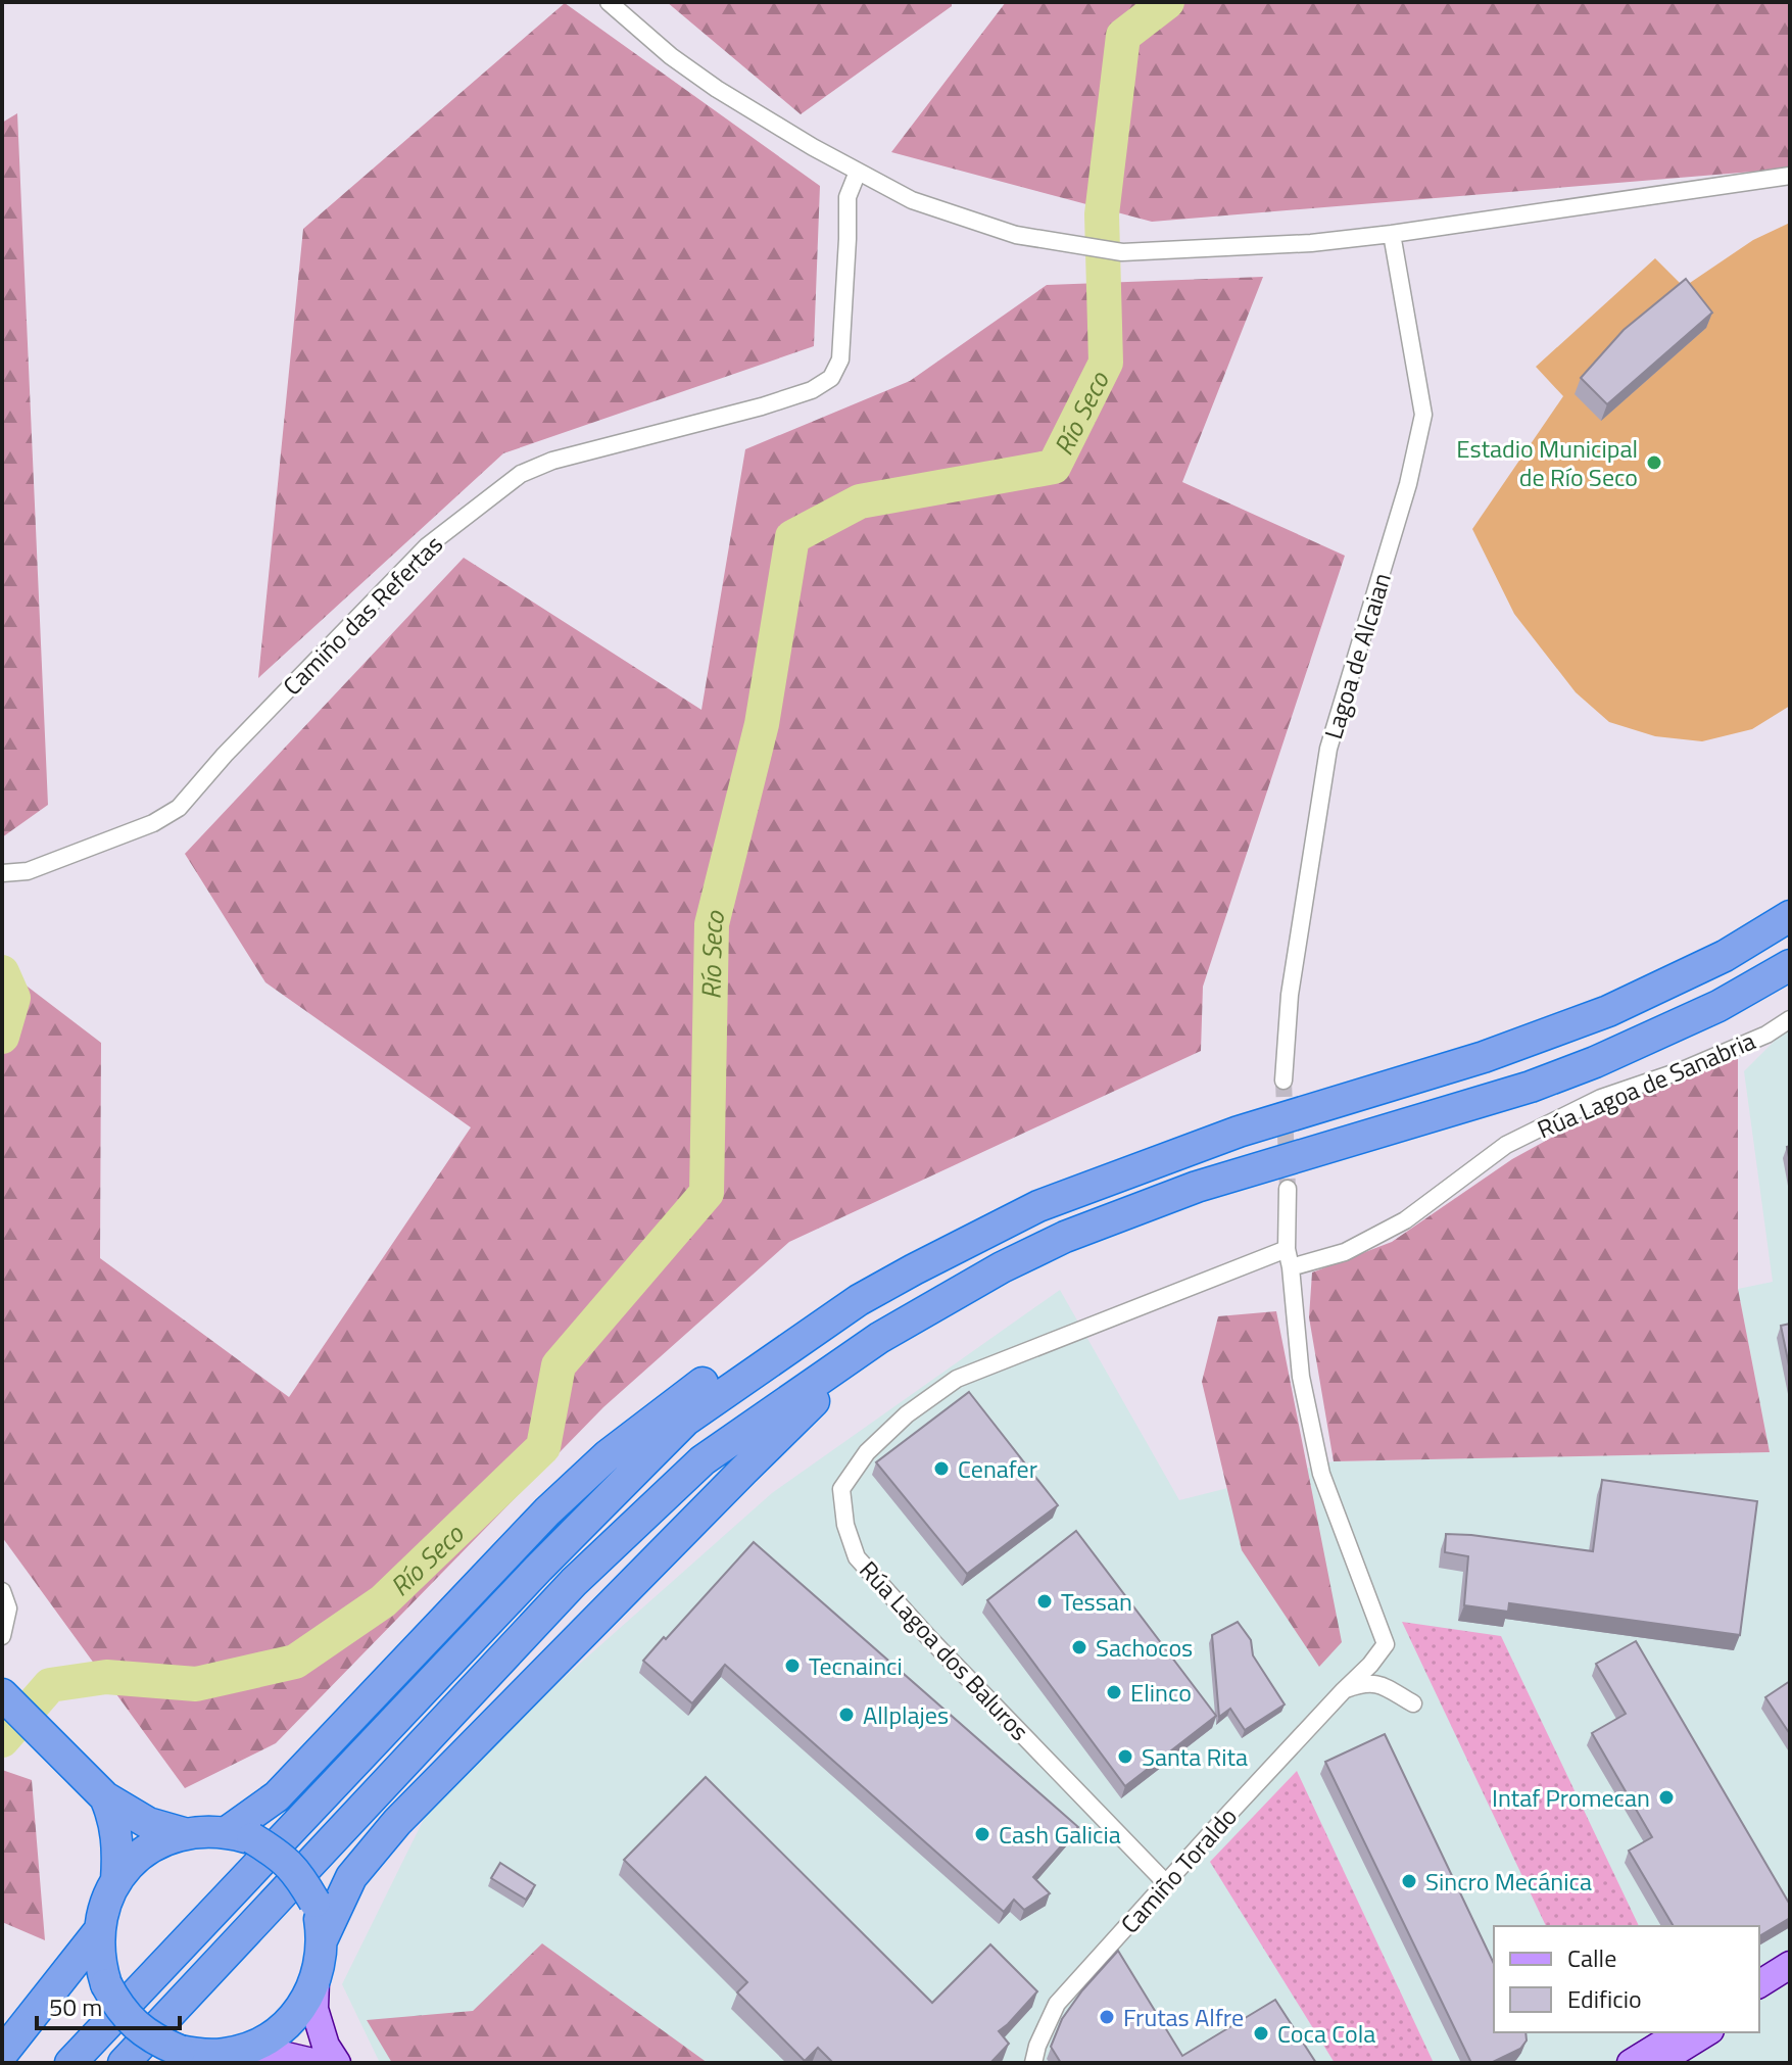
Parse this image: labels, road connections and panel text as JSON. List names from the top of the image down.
{
  "streets": {
    "street": [
      "Camiño das Refertas",
      "Lagoa de Alcaian",
      "Rúa Lagoa de Sanabria",
      "Rúa Lagoa dos Baluros",
      "Camiño Toraldo"
    ]
  },
  "crossings": [
    ["Rúa Lagoa de Sanabria", "Camiño Toraldo"],
    ["Rúa Lagoa dos Baluros", "Camiño Toraldo"]
  ],
  "water": ["Río Seco"],
  "places": [
    "Estadio Municipal de Río Seco",
    "Cenafer",
    "Tessan",
    "Sachocos",
    "Tecnainci",
    "Elinco",
    "Allplajes",
    "Santa Rita",
    "Intaf Promecan",
    "Cash Galicia",
    "Sincro Mecánica",
    "Frutas Alfre",
    "Coca Cola"
  ],
  "legend": ["Calle", "Edificio"],
  "scale_bar": "50 m"
}
